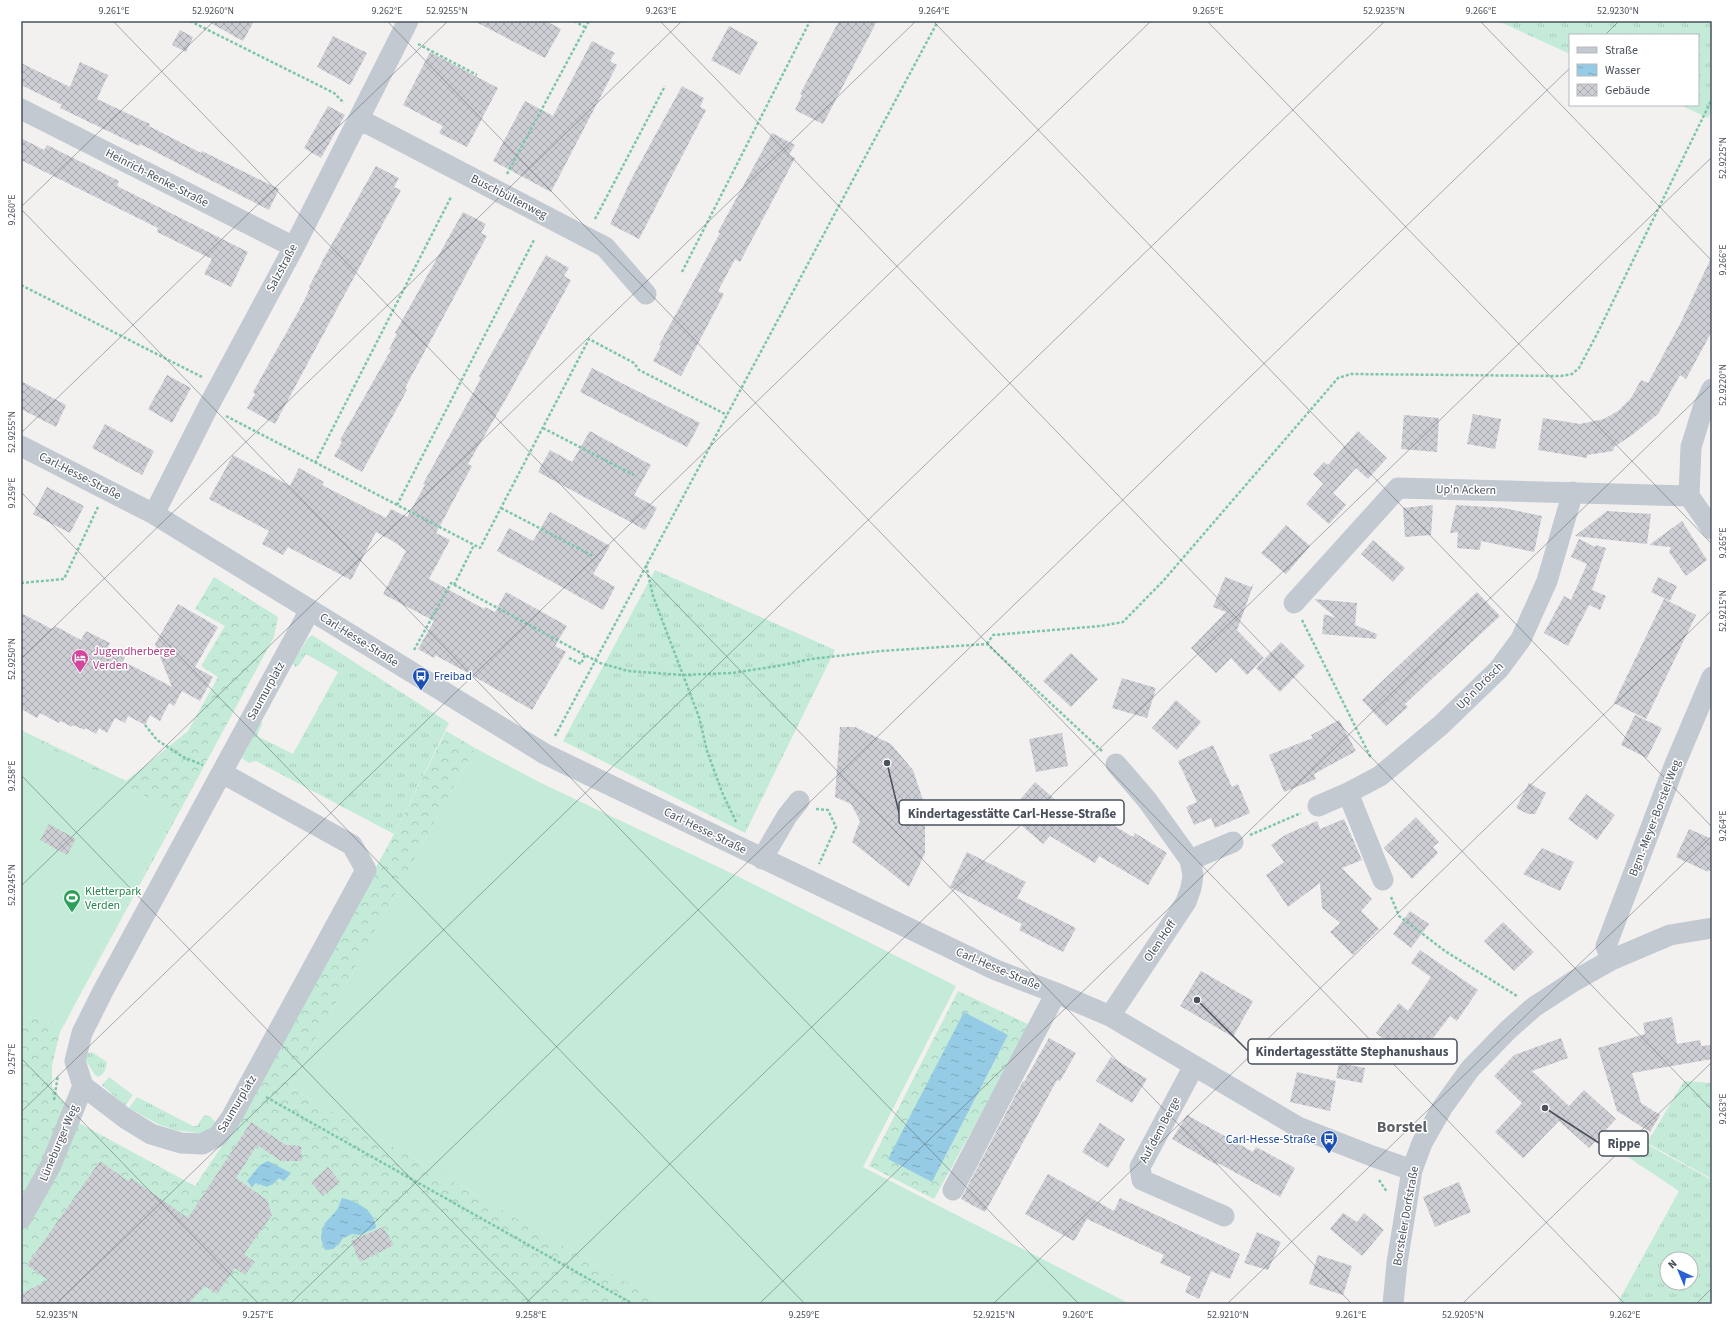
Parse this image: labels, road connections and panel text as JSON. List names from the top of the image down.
{
  "streets": {
    "street": [
      "Heinrich-Renke-Straße",
      "Buschbültenweg",
      "Salzstraße",
      "Carl-Hesse-Straße",
      "Up'n Ackern",
      "Up'n Drösch",
      "Saumurplatz",
      "Bgm.-Meyer-Borstel-Weg",
      "Olen Hoff",
      "Auf dem Berge",
      "Lüneburger Weg",
      "Borsteler Dorfstraße"
    ]
  },
  "crossings": [
    ["Heinrich-Renke-Straße", "Salzstraße"],
    ["Buschbültenweg", "Salzstraße"],
    ["Salzstraße", "Carl-Hesse-Straße"],
    ["Carl-Hesse-Straße", "Saumurplatz"],
    ["Carl-Hesse-Straße", "Olen Hoff"],
    ["Carl-Hesse-Straße", "Auf dem Berge"],
    ["Carl-Hesse-Straße", "Borsteler Dorfstraße"],
    ["Up'n Ackern", "Up'n Drösch"],
    ["Saumurplatz", "Lüneburger Weg"],
    ["Bgm.-Meyer-Borstel-Weg", "Borsteler Dorfstraße"]
  ],
  "districts": ["Borstel"],
  "places": {
    "hotel": ["Jugendherberge Verden"],
    "bus stop": ["Freibad", "Carl-Hesse-Straße"],
    "other": ["Kindertagesstätte Carl-Hesse-Straße", "Kindertagesstätte Stephanushaus", "Rippe"],
    "sports": ["Kletterpark Verden"]
  },
  "legend": ["Straße", "Wasser", "Gebäude"],
  "north": "top left",
  "coordinates": [
    "9.261°E",
    "52.9260°N",
    "9.262°E",
    "52.9255°N",
    "9.263°E",
    "9.264°E",
    "9.265°E",
    "52.9235°N",
    "9.266°E",
    "52.9230°N",
    "52.9225°N",
    "9.260°E",
    "52.9220°N",
    "9.259°E",
    "52.9215°N",
    "52.9250°N",
    "9.258°E",
    "52.9245°N",
    "9.257°E",
    "52.9210°N",
    "52.9205°N"
  ]
}
